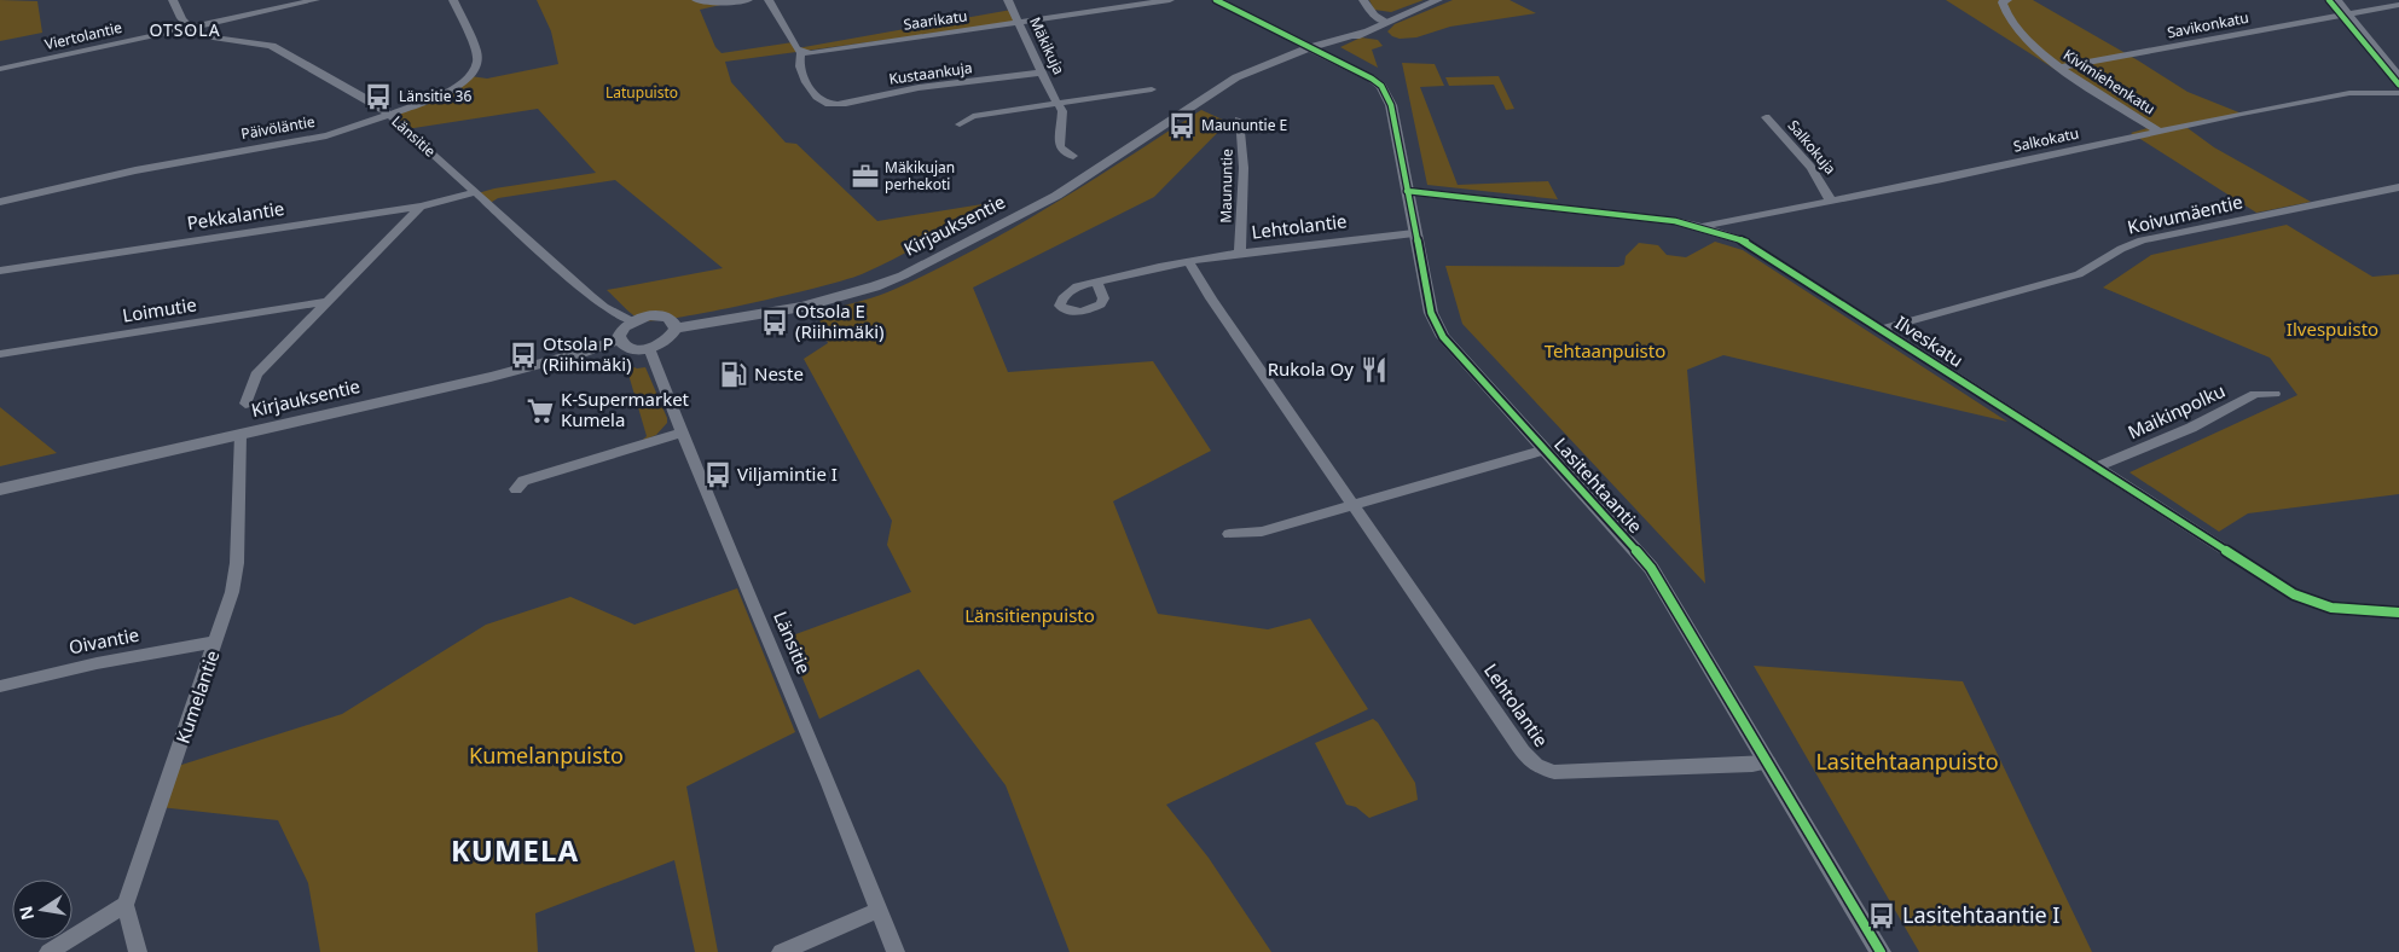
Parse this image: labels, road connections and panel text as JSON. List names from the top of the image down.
{
  "streets": {
    "street": [
      "Saarikatu",
      "Savikonkatu",
      "Viertolantie",
      "Mäkikuja",
      "Kustaankuja",
      "Kivimiehenkatu",
      "Päivöläntie",
      "Länsitie",
      "Salkokatu",
      "Salkokuja",
      "Maununtie",
      "Koivumäentie",
      "Pekkalantie",
      "Kirjauksentie",
      "Lehtolantie",
      "Loimutie",
      "Ilveskatu",
      "Maikinpolku",
      "Lasitehtaantie",
      "Oivantie",
      "Kumelantie"
    ]
  },
  "crossings": [
    ["Saarikatu", "Mäkikuja"],
    ["Saarikatu", "Kustaankuja"],
    ["Savikonkatu", "Kivimiehenkatu"],
    ["Viertolantie", "Länsitie"],
    ["Mäkikuja", "Kustaankuja"],
    ["Kivimiehenkatu", "Salkokatu"],
    ["Päivöläntie", "Länsitie"],
    ["Länsitie", "Pekkalantie"],
    ["Salkokatu", "Salkokuja"],
    ["Salkokatu", "Ilveskatu"],
    ["Maununtie", "Lehtolantie"],
    ["Koivumäentie", "Ilveskatu"],
    ["Kirjauksentie", "Lasitehtaantie"],
    ["Kirjauksentie", "Kumelantie"],
    ["Lehtolantie", "Lasitehtaantie"],
    ["Ilveskatu", "Maikinpolku"],
    ["Ilveskatu", "Lasitehtaantie"],
    ["Oivantie", "Kumelantie"]
  ],
  "districts": ["OTSOLA", "KUMELA"],
  "parks": [
    "Latupuisto",
    "Ilvespuisto",
    "Tehtaanpuisto",
    "Länsitienpuisto",
    "Kumelanpuisto",
    "Lasitehtaanpuisto"
  ],
  "places": {
    "bus stop": [
      "Länsitie 36",
      "Maununtie E",
      "Otsola E (Riihimäki)",
      "Otsola P (Riihimäki)",
      "Viljamintie I",
      "Lasitehtaantie I"
    ],
    "office": ["Mäkikujan perhekoti"],
    "restaurant": ["Rukola Oy"],
    "fuel station": ["Neste"],
    "supermarket": ["K-Supermarket Kumela"]
  },
  "north": "left"
}
